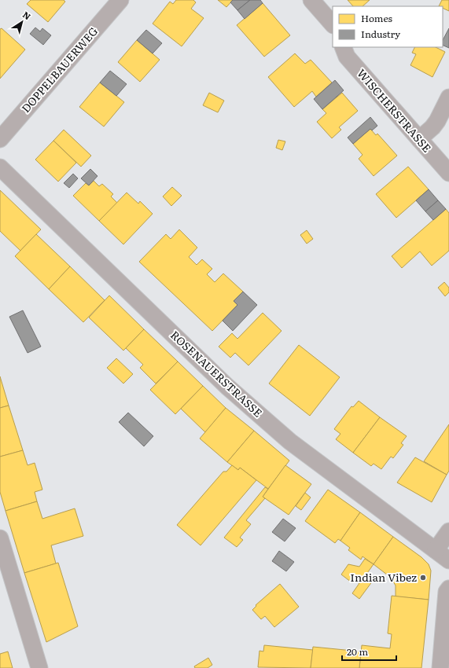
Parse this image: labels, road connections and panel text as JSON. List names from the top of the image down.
{
  "streets": {
    "street": ["DOPPELBAUERWEG", "WISCHERSTRASSE", "ROSENAUERSTRASSE"]
  },
  "places": ["Indian Vibez"],
  "legend": ["Homes", "Industry"],
  "scale_bar": "20 m",
  "north": "top right"
}
